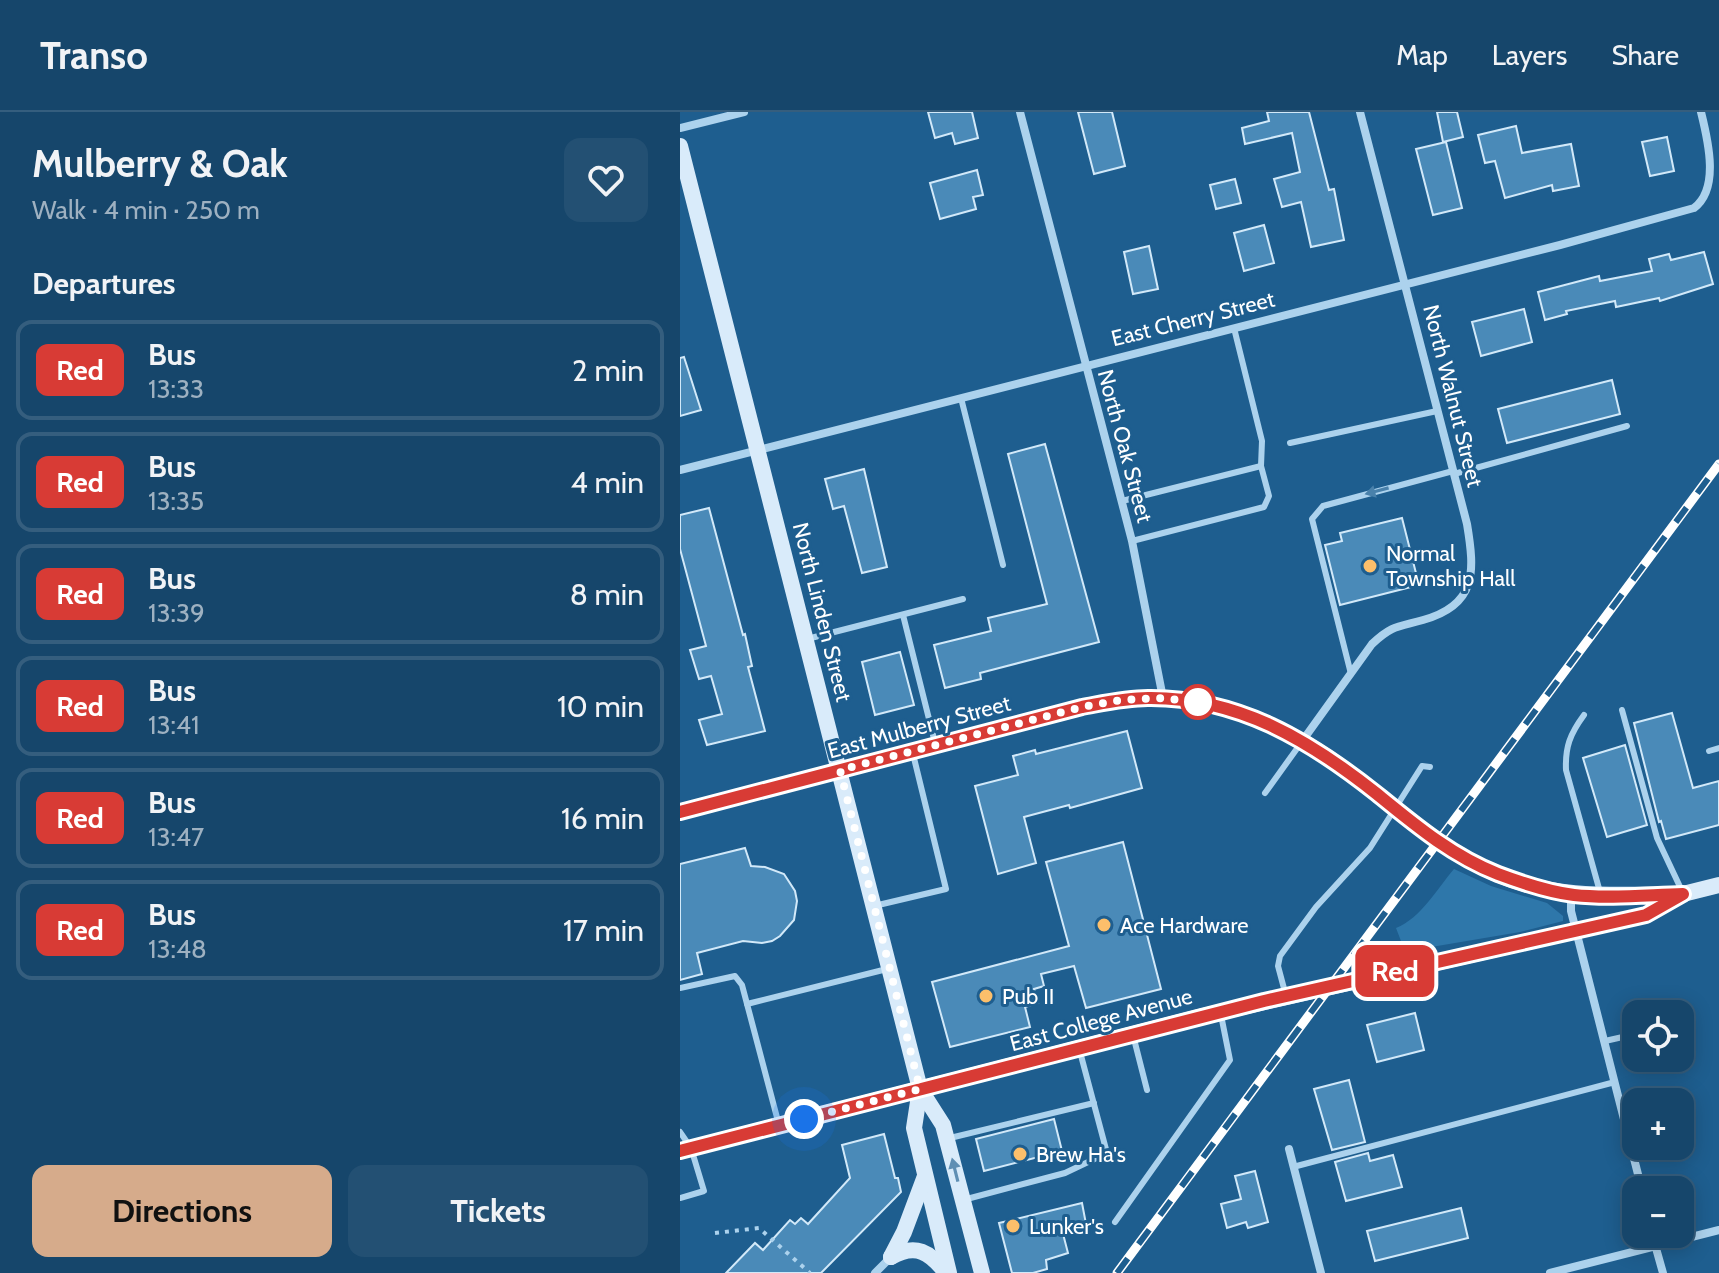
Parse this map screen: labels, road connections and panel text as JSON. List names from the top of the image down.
{
  "streets": {
    "main road": ["North Linden Street", "East Mulberry Street", "East College Avenue"],
    "street": ["East Cherry Street", "North Walnut Street", "North Oak Street"]
  },
  "crossings": [
    ["East Cherry Street", "North Walnut Street"],
    ["East Cherry Street", "North Oak Street"],
    ["East Cherry Street", "North Linden Street"],
    ["North Oak Street", "East Mulberry Street"],
    ["North Linden Street", "East Mulberry Street"],
    ["North Linden Street", "East College Avenue"],
    ["East Mulberry Street", "East College Avenue"]
  ],
  "places": [
    "Normal Township Hall",
    "Ace Hardware",
    "Pub II",
    "Brew Ha's",
    "Lunker's"
  ],
  "lines": ["bus line Red"],
  "page": {
    "header": "Transo",
    "nav": ["Map", "Layers", "Share"],
    "heading": [
      ["Mulberry & Oak", "Walk · 4 min · 250 m"],
      "Departures"
    ],
    "on_map": "Red",
    "list": [
      {
        "mark": "Red",
        "name": "Bus",
        "note": "13:33",
        "value": "2 min"
      },
      {
        "mark": "Red",
        "name": "Bus",
        "note": "13:35",
        "value": "4 min"
      },
      {
        "mark": "Red",
        "name": "Bus",
        "note": "13:39",
        "value": "8 min"
      },
      {
        "mark": "Red",
        "name": "Bus",
        "note": "13:41",
        "value": "10 min"
      },
      {
        "mark": "Red",
        "name": "Bus",
        "note": "13:47",
        "value": "16 min"
      },
      {
        "mark": "Red",
        "name": "Bus",
        "note": "13:48",
        "value": "17 min"
      }
    ],
    "map_buttons": ["+", "−"],
    "buttons": ["Directions", "Tickets"]
  }
}
